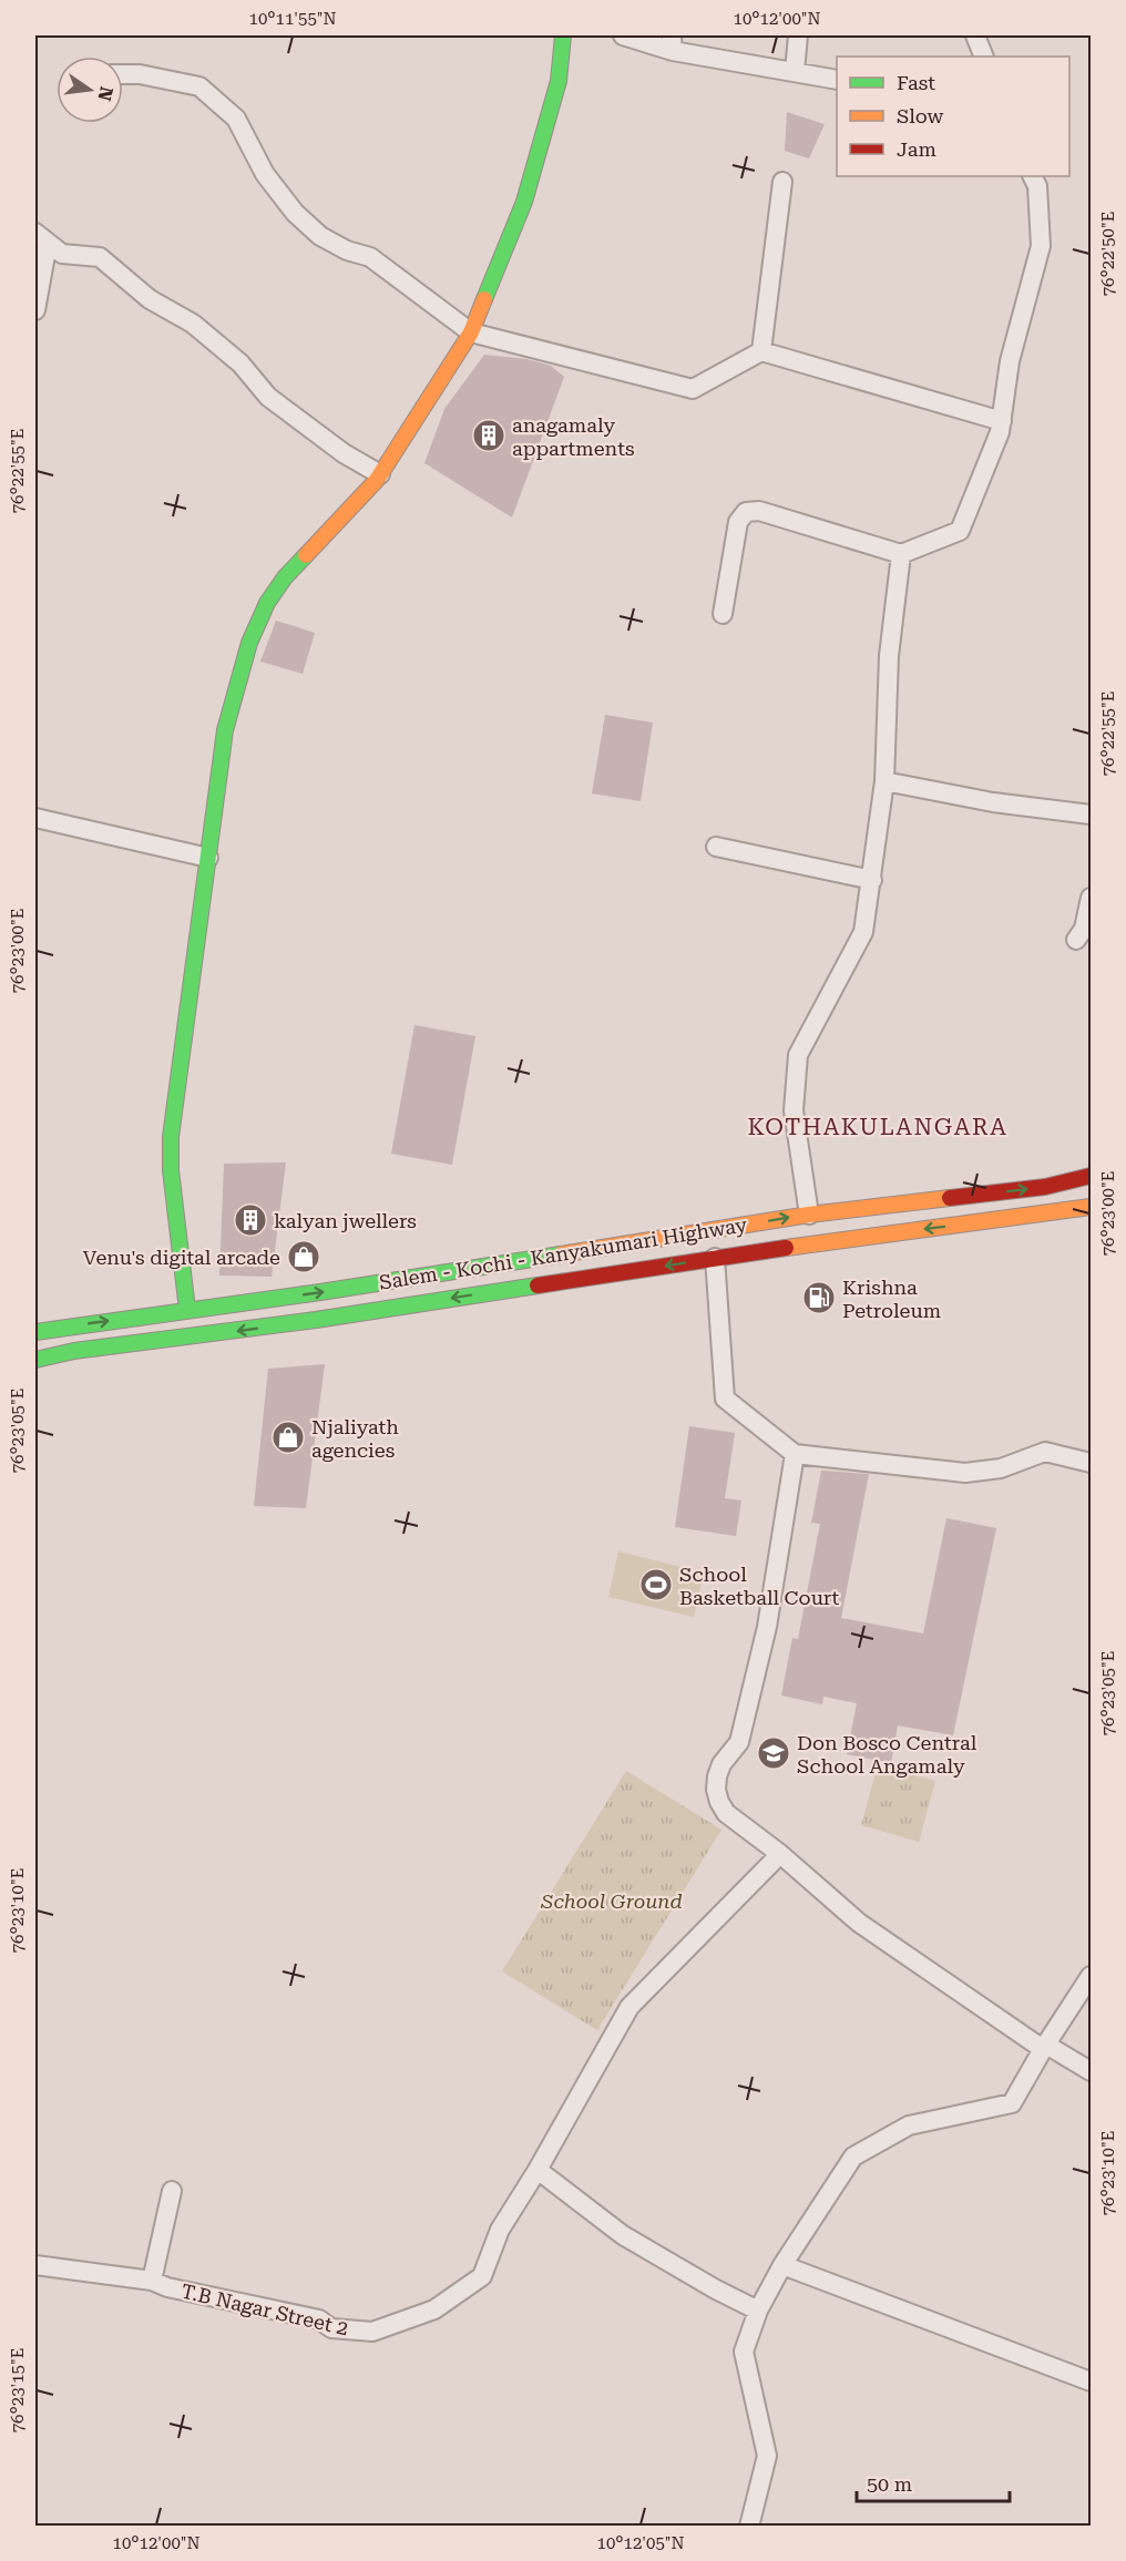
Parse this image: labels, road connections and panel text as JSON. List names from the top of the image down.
{
  "streets": {
    "main road": ["Salem - Kochi - Kanyakumari Highway"],
    "street": ["T.B Nagar Street 2"]
  },
  "districts": ["KOTHAKULANGARA"],
  "parks": ["School Ground"],
  "places": {
    "building": ["anagamaly appartments", "kalyan jwellers"],
    "shop": ["Venu's digital arcade", "Njaliyath agencies"],
    "fuel station": ["Krishna Petroleum"],
    "sports": ["School Basketball Court"],
    "school or university": ["Don Bosco Central School Angamaly"]
  },
  "legend": ["Fast", "Slow", "Jam"],
  "scale_bar": "50 m",
  "north": "right",
  "coordinates": [
    "10°11'55\"N",
    "10°12'00\"N",
    "76°22'50\"E",
    "76°22'55\"E",
    "76°23'00\"E",
    "76°23'05\"E",
    "76°23'10\"E",
    "76°23'15\"E",
    "10°12'05\"N"
  ]
}
